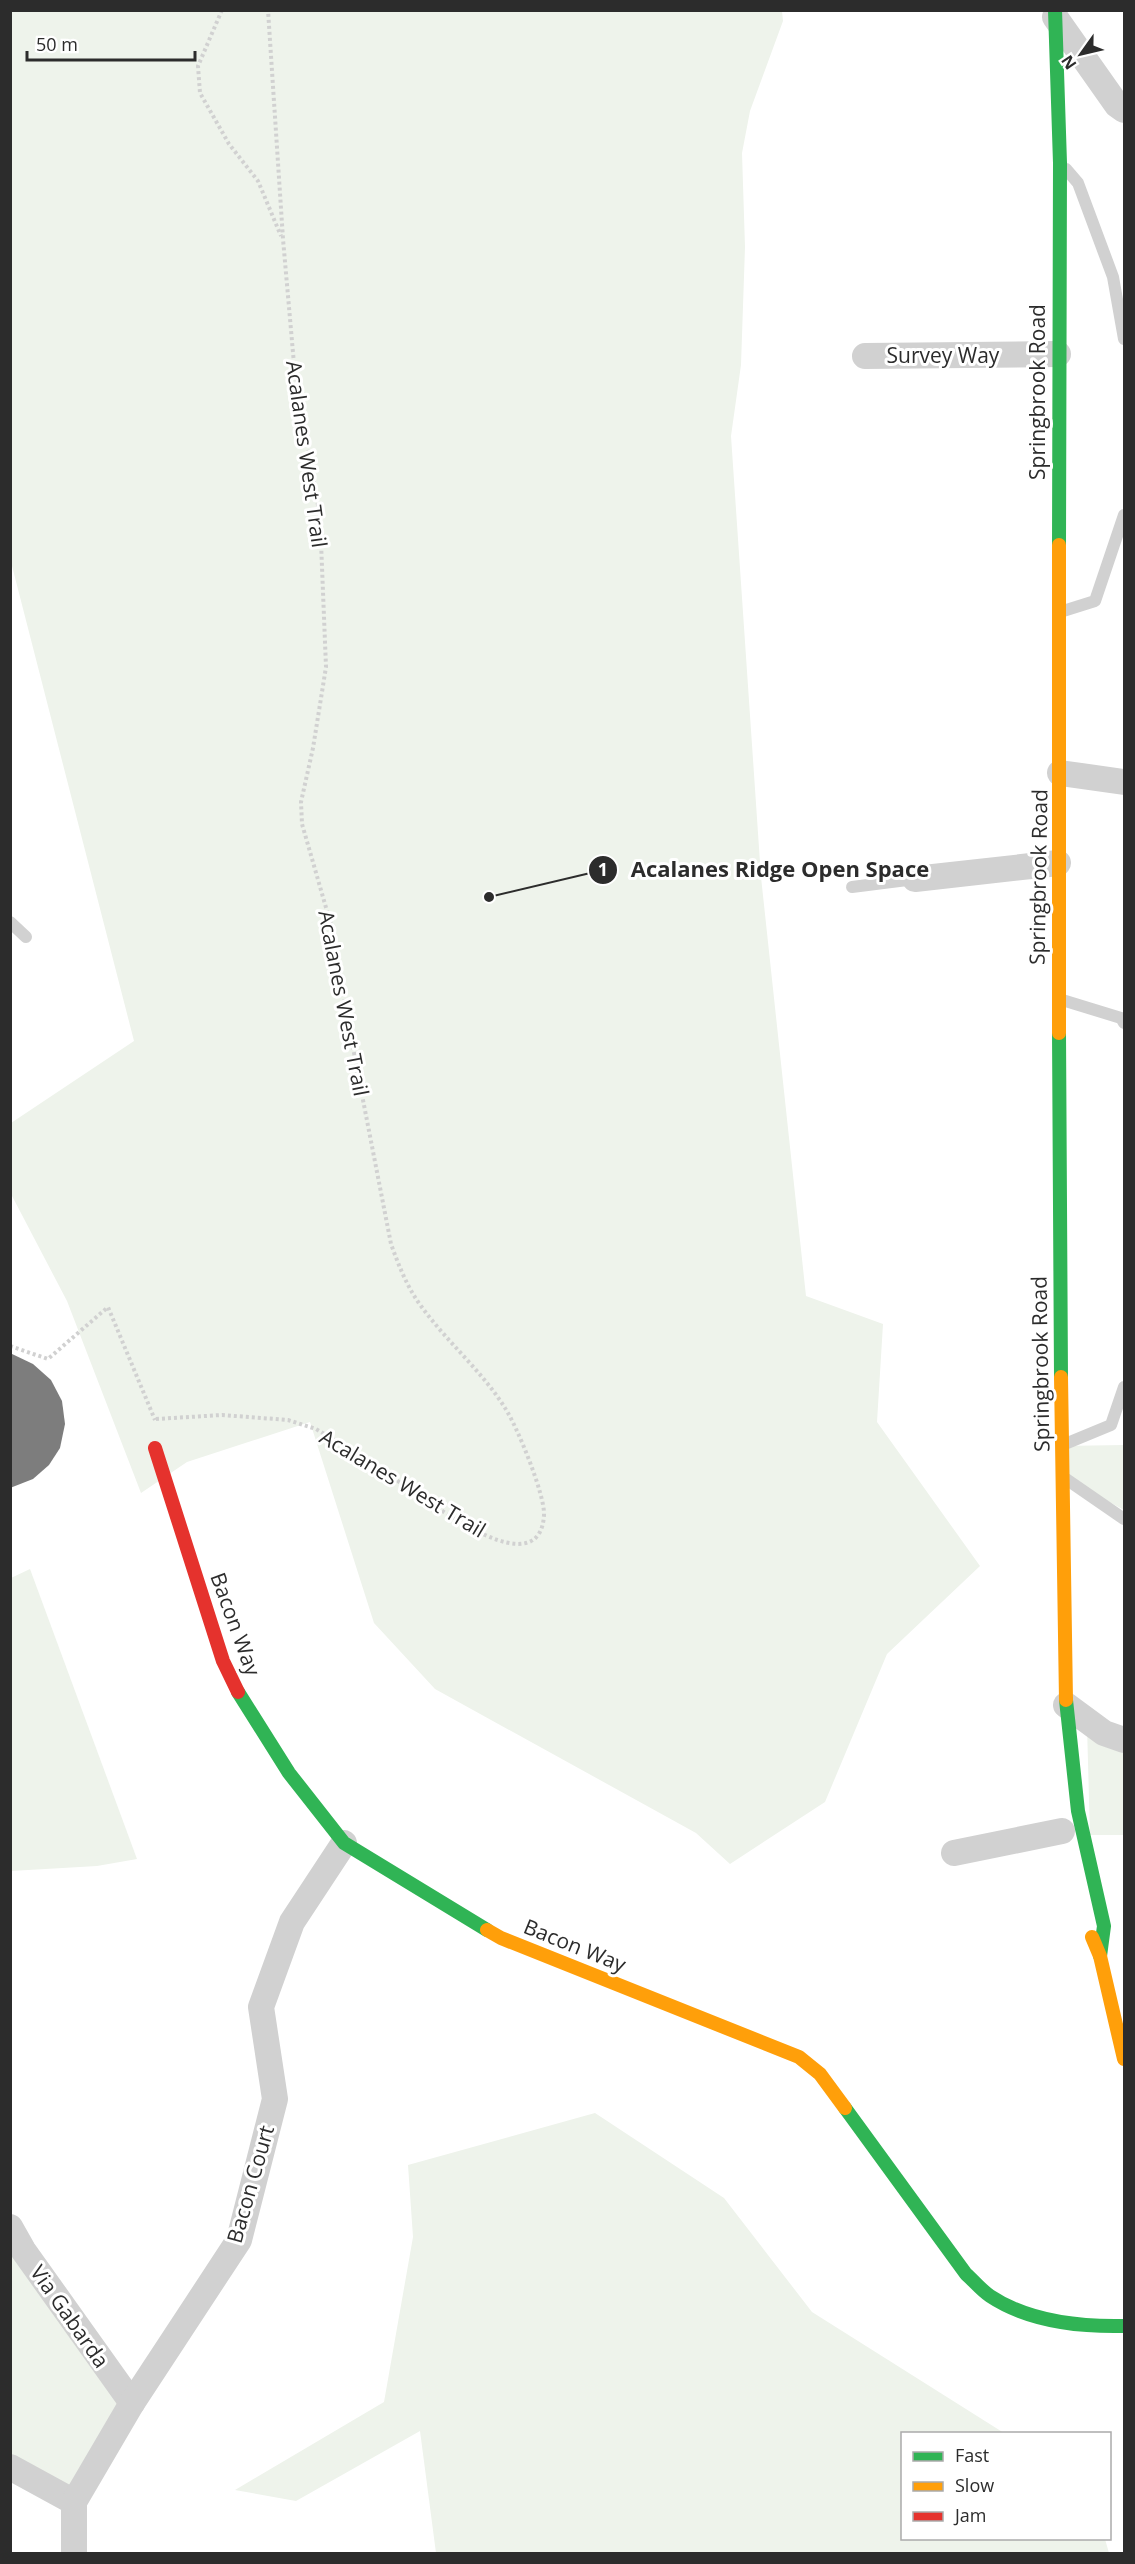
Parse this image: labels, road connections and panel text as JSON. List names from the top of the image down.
{
  "streets": {
    "street": [
      "Survey Way",
      "Springbrook Road",
      "Bacon Way",
      "Bacon Court",
      "Via Gabarda"
    ],
    "path": ["Acalanes West Trail"]
  },
  "crossings": [
    ["Survey Way", "Springbrook Road"],
    ["Bacon Way", "Bacon Court"],
    ["Bacon Court", "Via Gabarda"]
  ],
  "places": ["Acalanes Ridge Open Space"],
  "legend": ["Fast", "Slow", "Jam"],
  "scale_bar": "50 m",
  "north": "bottom left"
}
